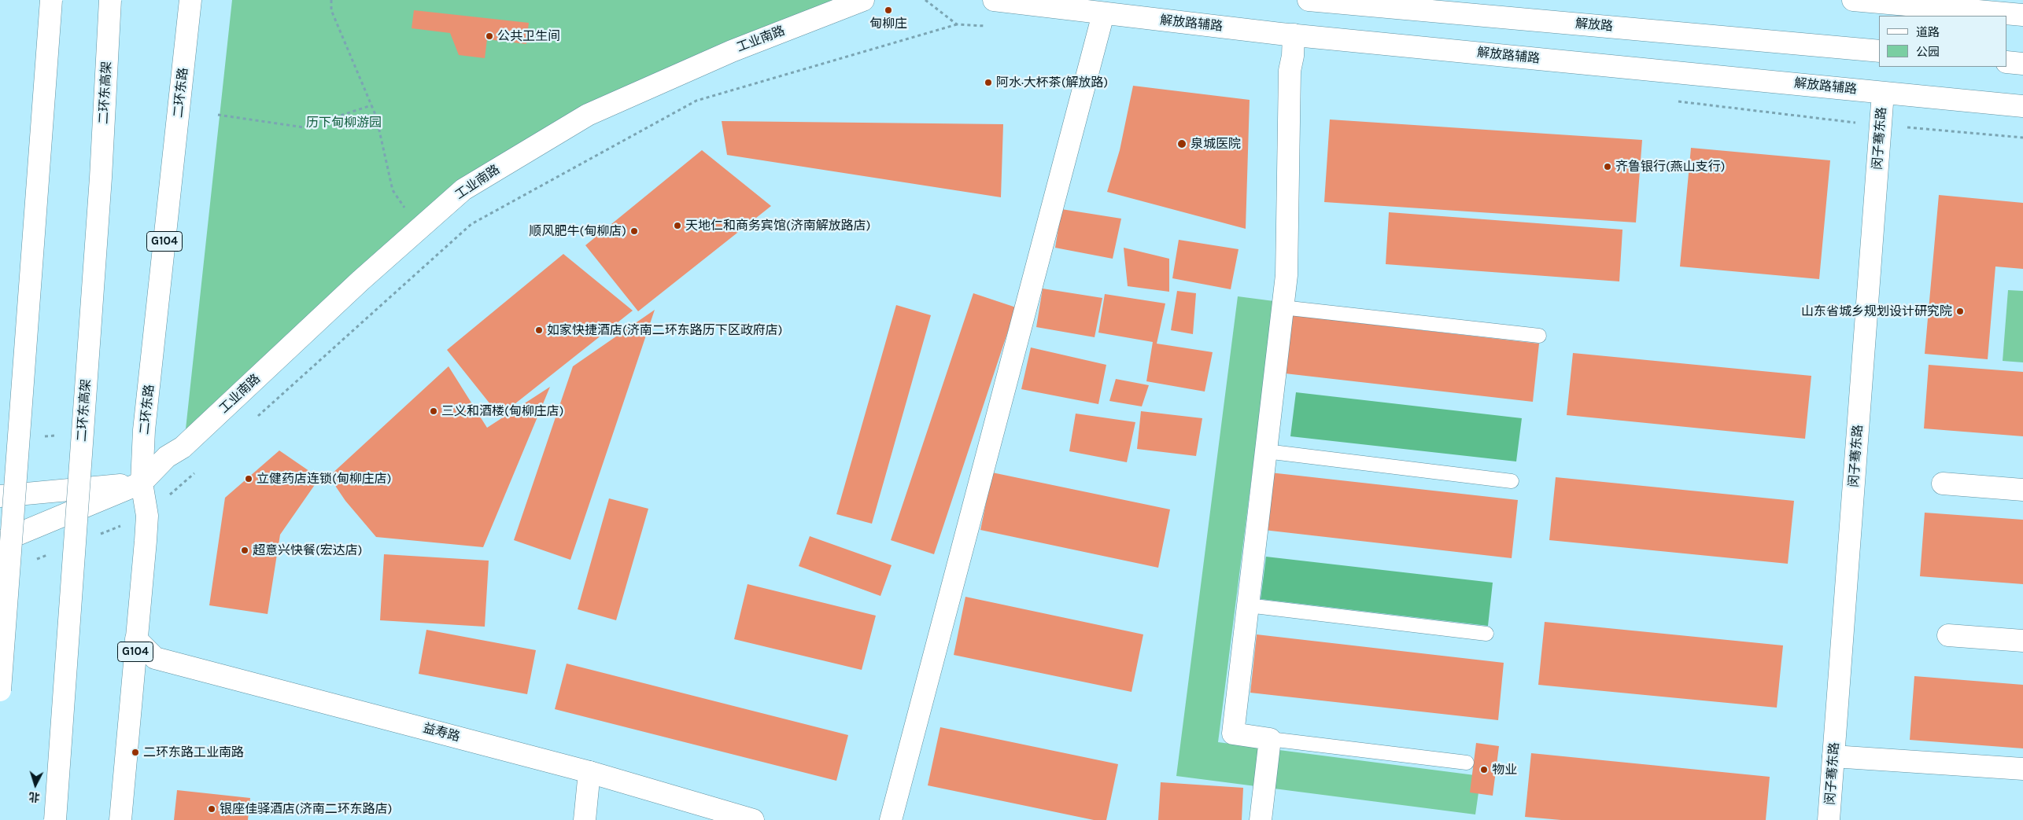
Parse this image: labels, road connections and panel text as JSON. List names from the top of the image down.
{
  "streets": {
    "main road": [
      "解放路辅路",
      "解放路",
      "工业南路",
      "二环东高架",
      "二环东路",
      "闵子骞东路",
      "G104",
      "益寿路"
    ]
  },
  "crossings": [
    ["解放路辅路", "闵子骞东路"],
    ["工业南路", "二环东路"],
    ["二环东路", "益寿路"]
  ],
  "parks": ["历下甸柳游园"],
  "places": [
    "甸柳庄",
    "公共卫生间",
    "阿水·大杯茶(解放路)",
    "泉城医院",
    "齐鲁银行(燕山支行)",
    "天地仁和商务宾馆(济南解放路店)",
    "顺风肥牛(甸柳店)",
    "山东省城乡规划设计研究院",
    "如家快捷酒店(济南二环东路历下区政府店)",
    "三义和酒楼(甸柳庄店)",
    "立健药店连锁(甸柳庄店)",
    "超意兴快餐(宏达店)",
    "二环东路工业南路",
    "物业",
    "银座佳驿酒店(济南二环东路店)"
  ],
  "legend": ["道路", "公园"],
  "north": "bottom"
}
